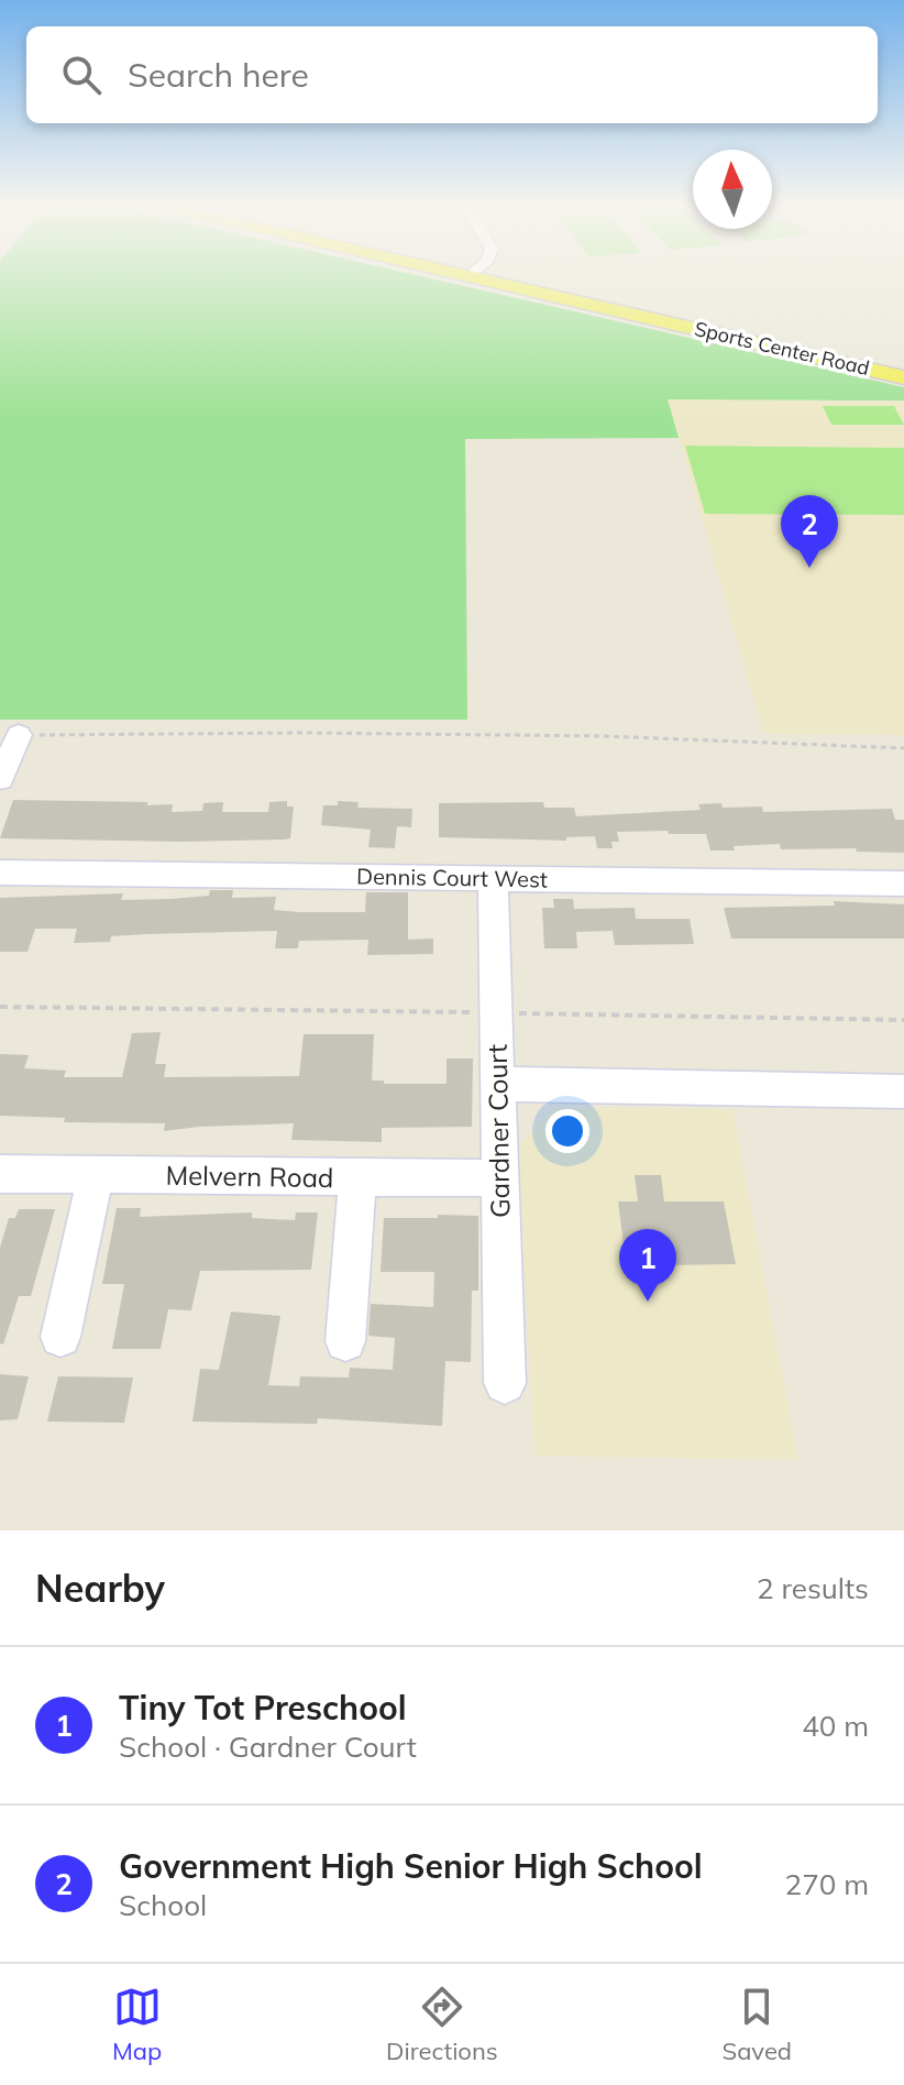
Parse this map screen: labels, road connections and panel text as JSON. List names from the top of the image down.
{
  "streets": {
    "main road": ["Sports Center Road"],
    "street": ["Dennis Court West", "Gardner Court", "Melvern Road"]
  },
  "crossings": [
    ["Dennis Court West", "Gardner Court"],
    ["Gardner Court", "Melvern Road"]
  ],
  "north": "top",
  "page": {
    "search": "Search here",
    "pins": ["2", "1"],
    "heading": ["Nearby", "2 results"],
    "list": [
      {
        "mark": "1",
        "name": "Tiny Tot Preschool",
        "note": "School · Gardner Court",
        "value": "40 m"
      },
      {
        "mark": "2",
        "name": "Government High Senior High School",
        "note": "School",
        "value": "270 m"
      }
    ],
    "nav": ["Map", "Directions", "Saved"]
  }
}
